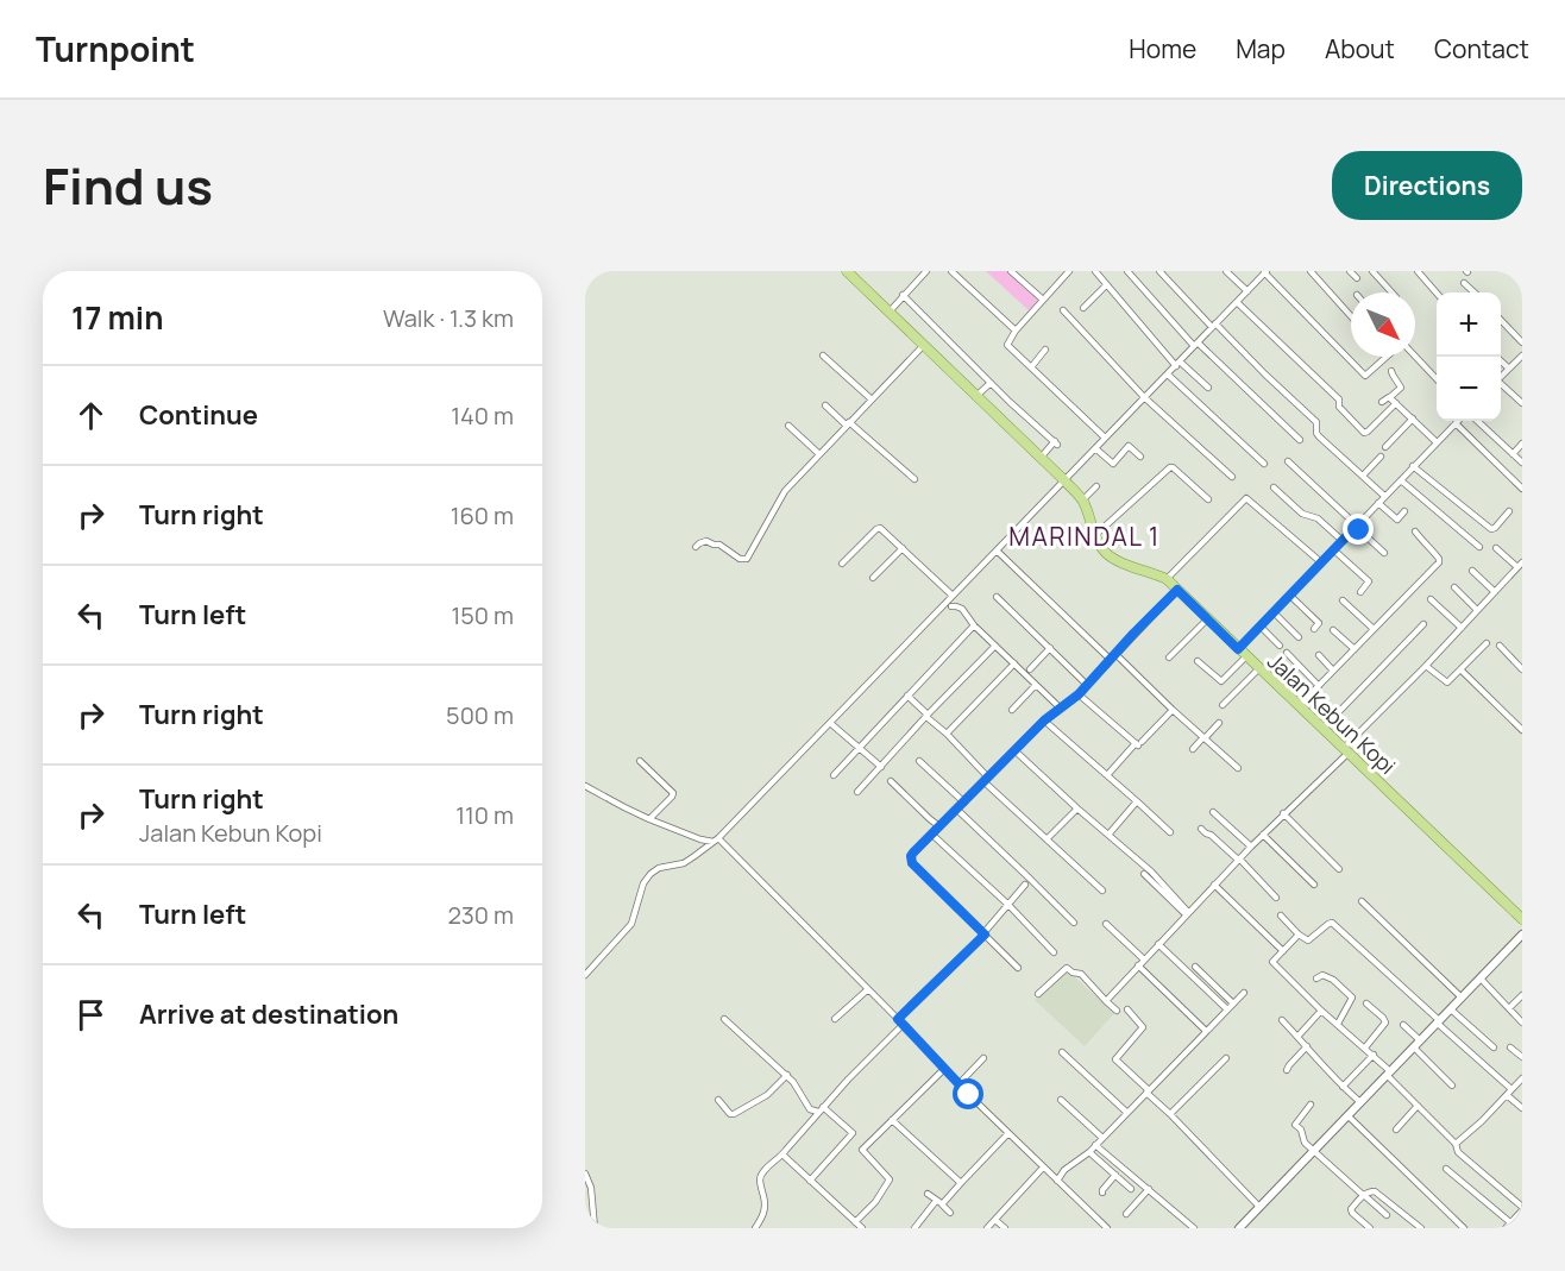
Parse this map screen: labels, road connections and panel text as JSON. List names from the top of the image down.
{
  "streets": {
    "main road": ["Jalan Kebun Kopi"]
  },
  "districts": ["MARINDAL 1"],
  "north": "bottom right",
  "page": {
    "header": "Turnpoint",
    "nav": [
      "Home",
      "Map",
      "About",
      "Contact"
    ],
    "title": "Find us",
    "buttons": "Directions",
    "heading": ["17 min", "Walk · 1.3 km"],
    "map_buttons": ["+", "−"],
    "list": [
      ["Continue", "140 m"],
      ["Turn right", "160 m"],
      ["Turn left", "150 m"],
      ["Turn right", "500 m"],
      ["Turn right", "Jalan Kebun Kopi", "110 m"],
      ["Turn left", "230 m"],
      "Arrive at destination"
    ]
  }
}
